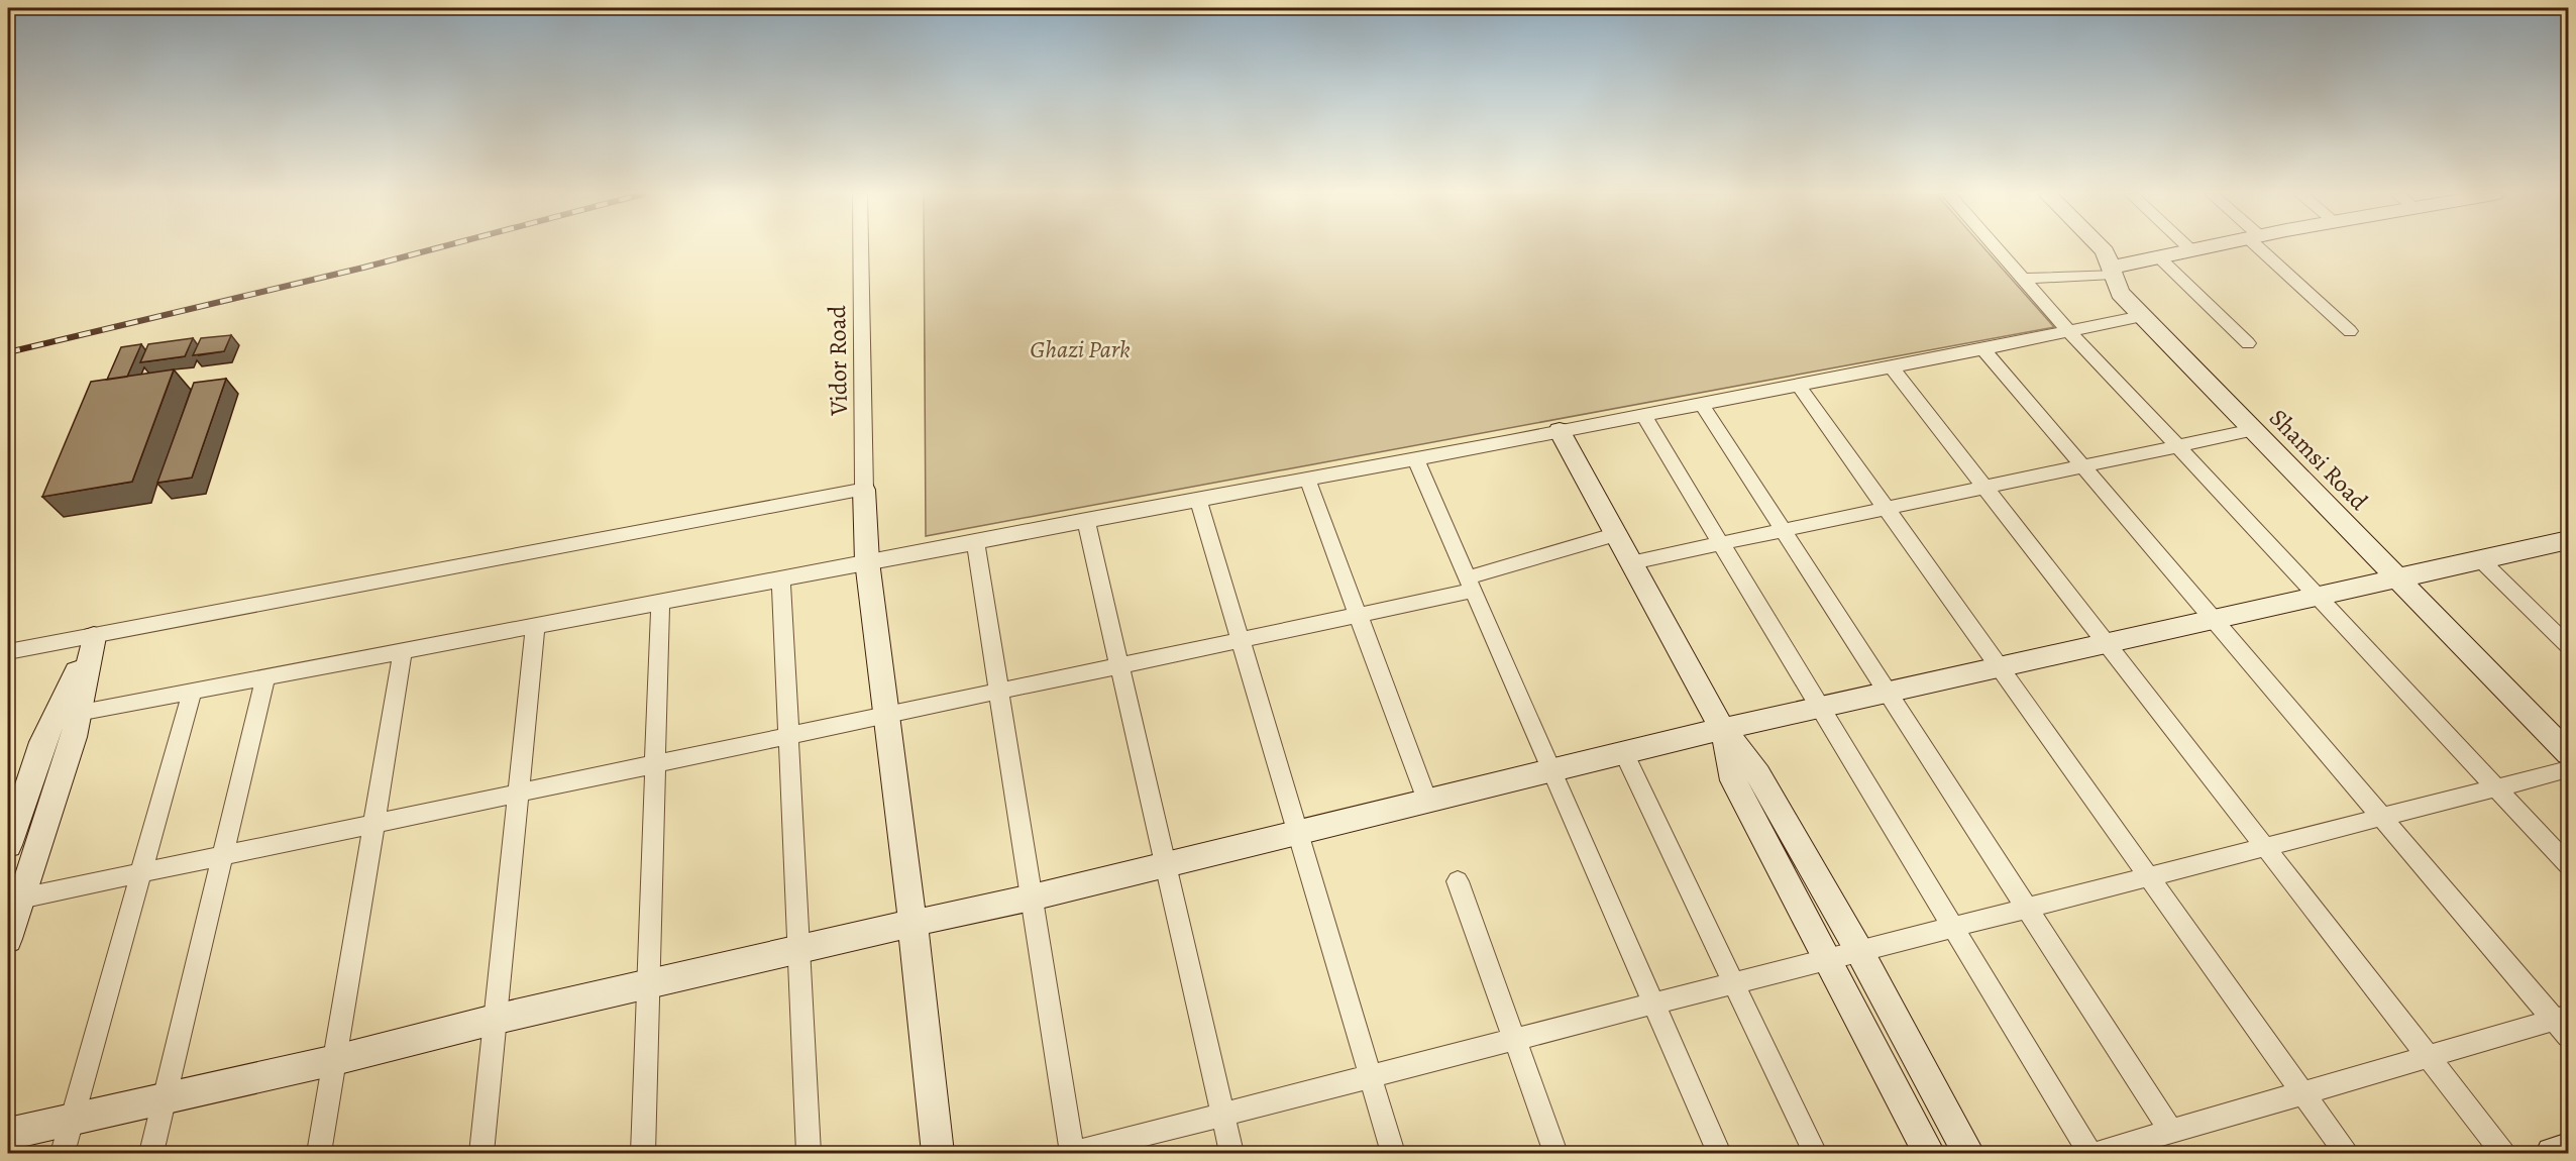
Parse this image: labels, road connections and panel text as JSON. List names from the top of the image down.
{
  "streets": {
    "street": ["Vidor Road", "Shamsi Road"]
  },
  "parks": ["Ghazi Park"]
}
